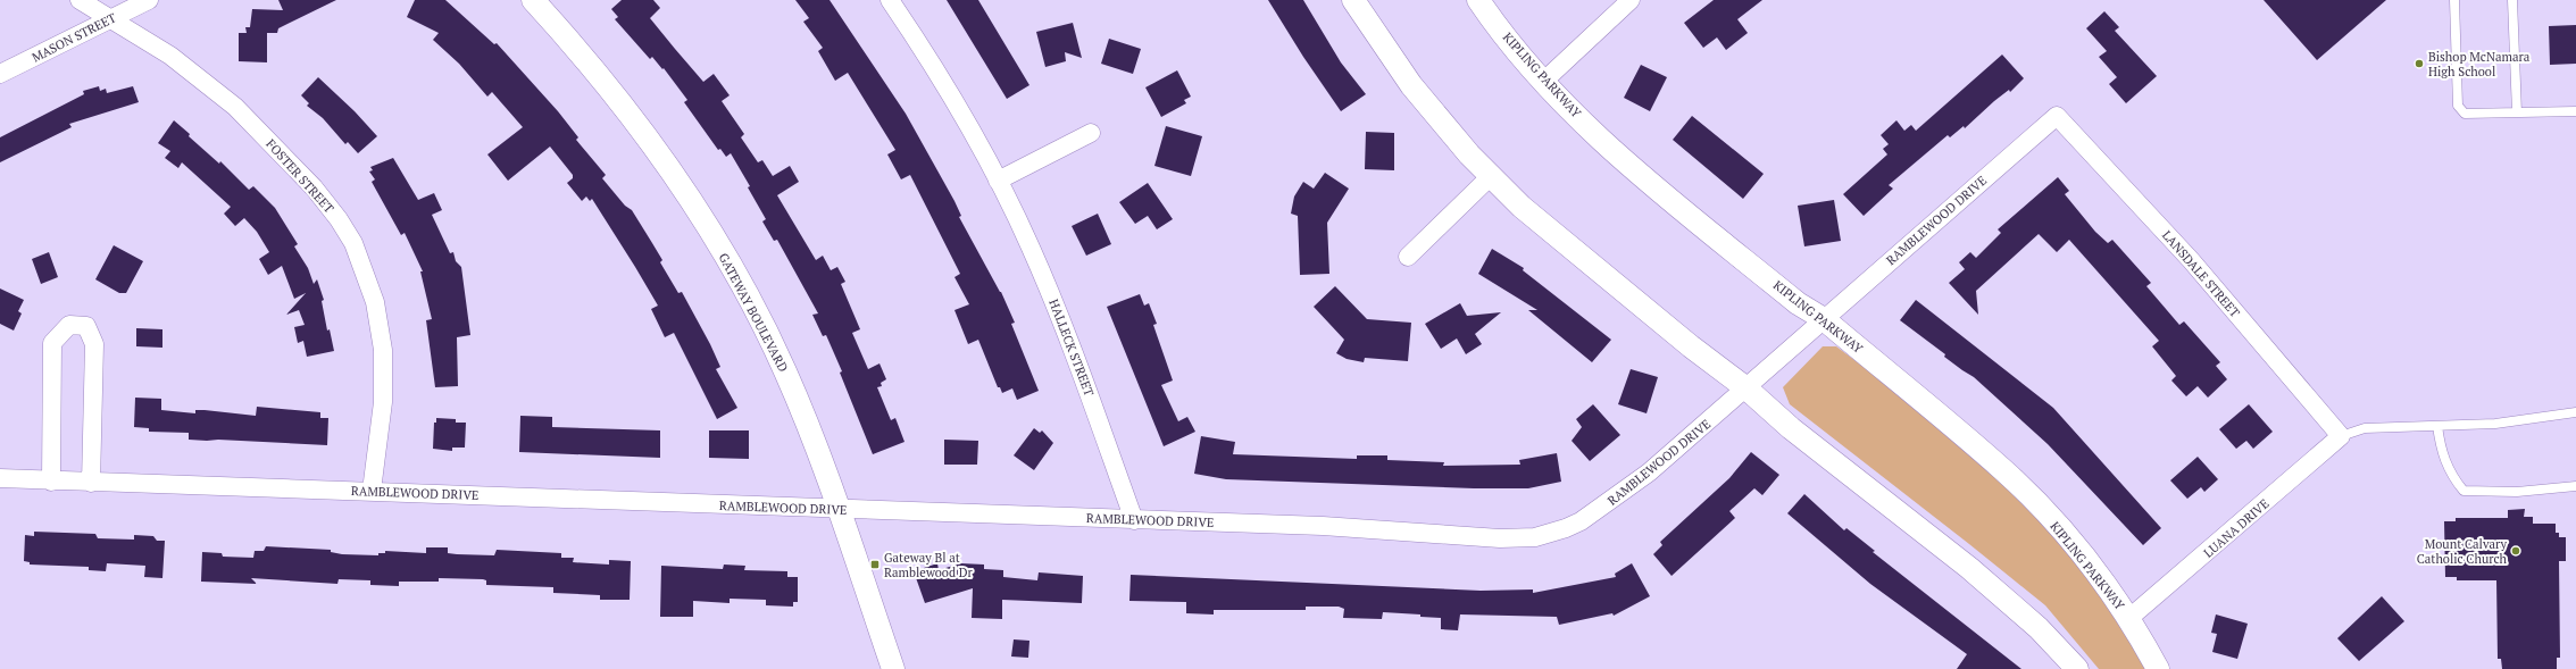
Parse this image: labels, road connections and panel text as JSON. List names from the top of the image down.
{
  "streets": {
    "street": [
      "MASON STREET",
      "KIPLING PARKWAY",
      "FOSTER STREET",
      "RAMBLEWOOD DRIVE",
      "LANSDALE STREET",
      "GATEWAY BOULEVARD",
      "HALLECK STREET",
      "LUANA DRIVE"
    ]
  },
  "crossings": [
    ["MASON STREET", "FOSTER STREET"],
    ["KIPLING PARKWAY", "RAMBLEWOOD DRIVE"],
    ["KIPLING PARKWAY", "LUANA DRIVE"],
    ["FOSTER STREET", "RAMBLEWOOD DRIVE"],
    ["RAMBLEWOOD DRIVE", "LANSDALE STREET"],
    ["RAMBLEWOOD DRIVE", "GATEWAY BOULEVARD"],
    ["RAMBLEWOOD DRIVE", "HALLECK STREET"],
    ["LANSDALE STREET", "LUANA DRIVE"]
  ],
  "places": {
    "other": ["Bishop McNamara High School", "Mount Calvary Catholic Church"],
    "transit": ["Gateway Bl at Ramblewood Dr"]
  }
}
